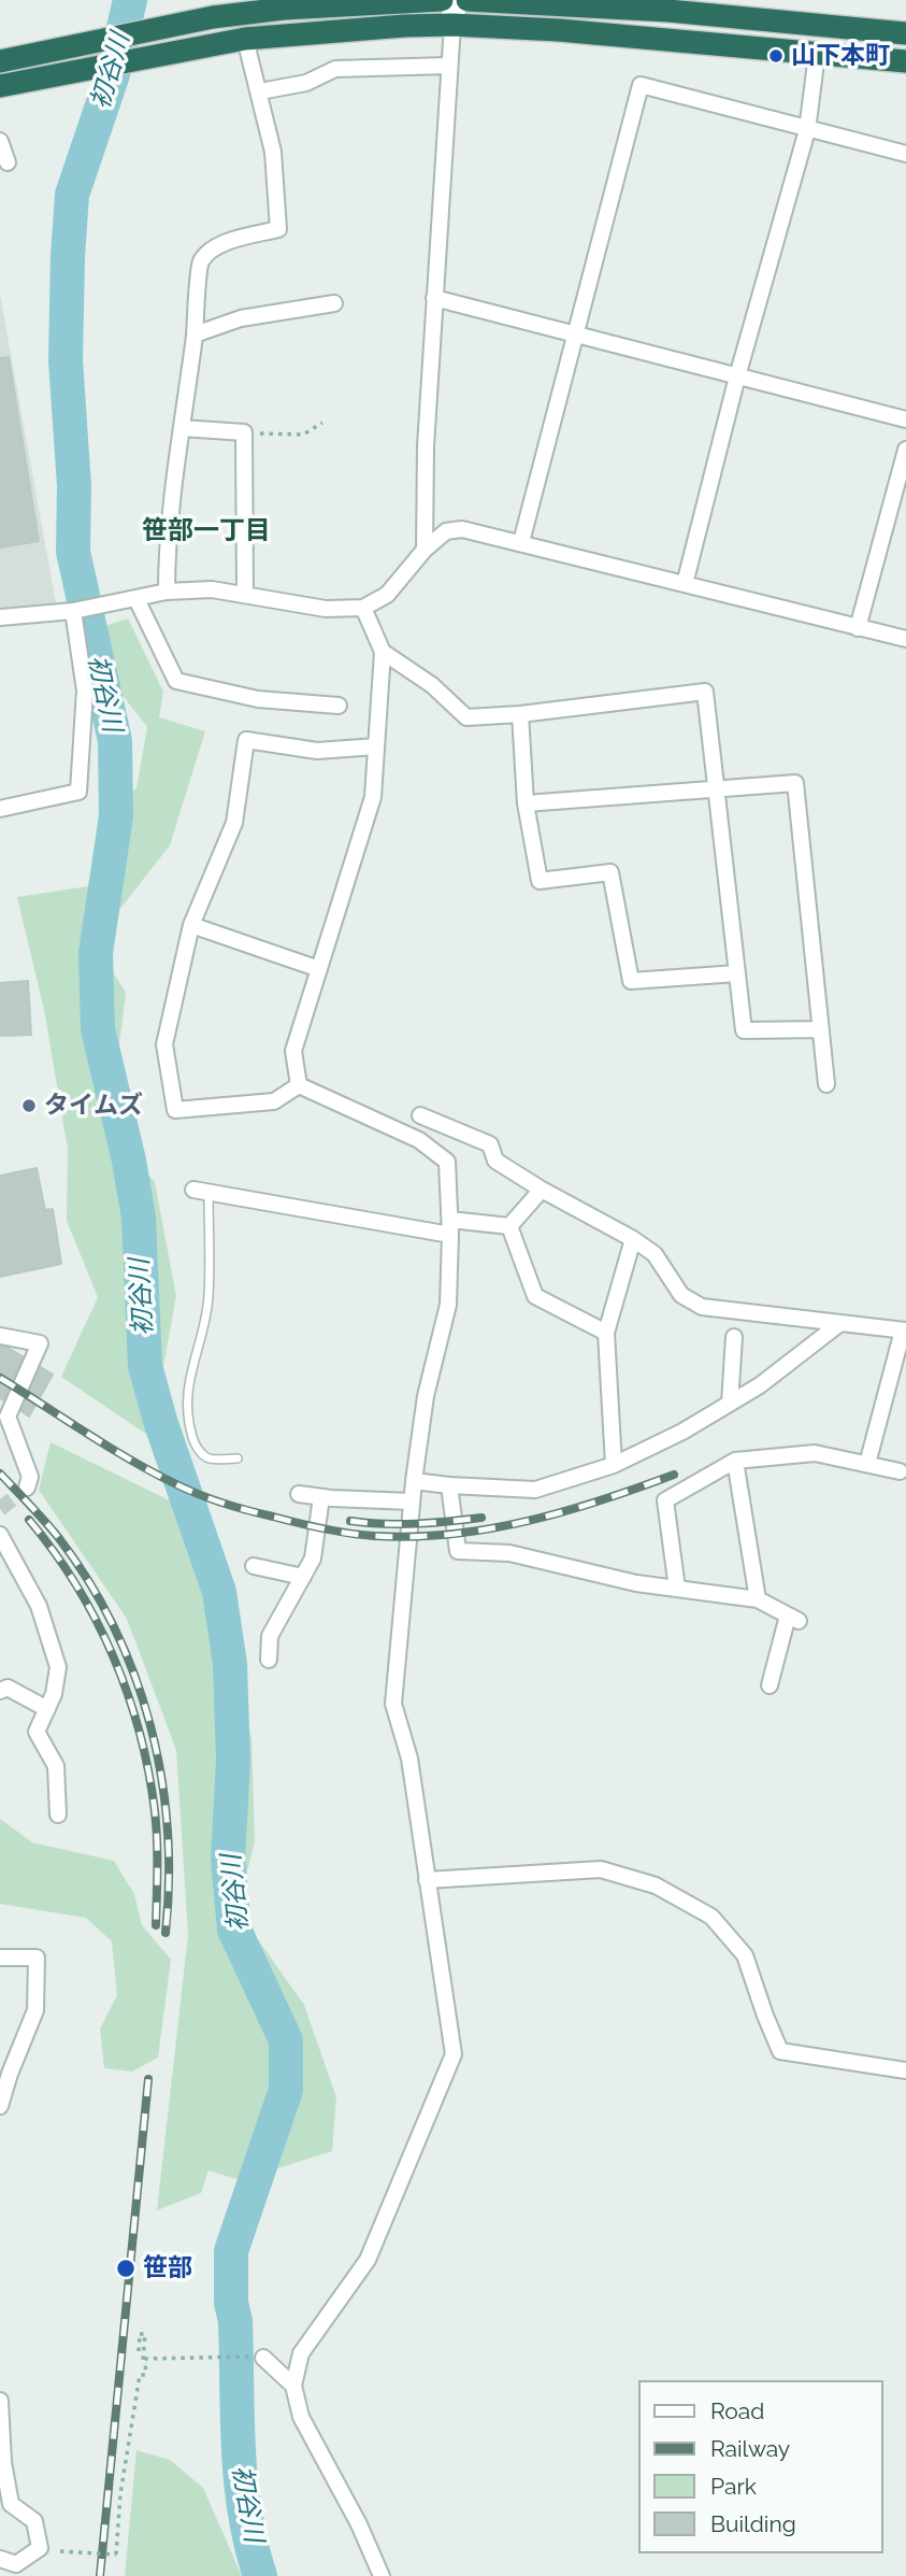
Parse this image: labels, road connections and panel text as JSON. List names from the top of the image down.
{
  "districts": ["笹部一丁目"],
  "water": ["初谷川"],
  "places": ["山下本町", "タイムズ", "笹部"],
  "legend": [
    "Road",
    "Railway",
    "Park",
    "Building"
  ]
}
